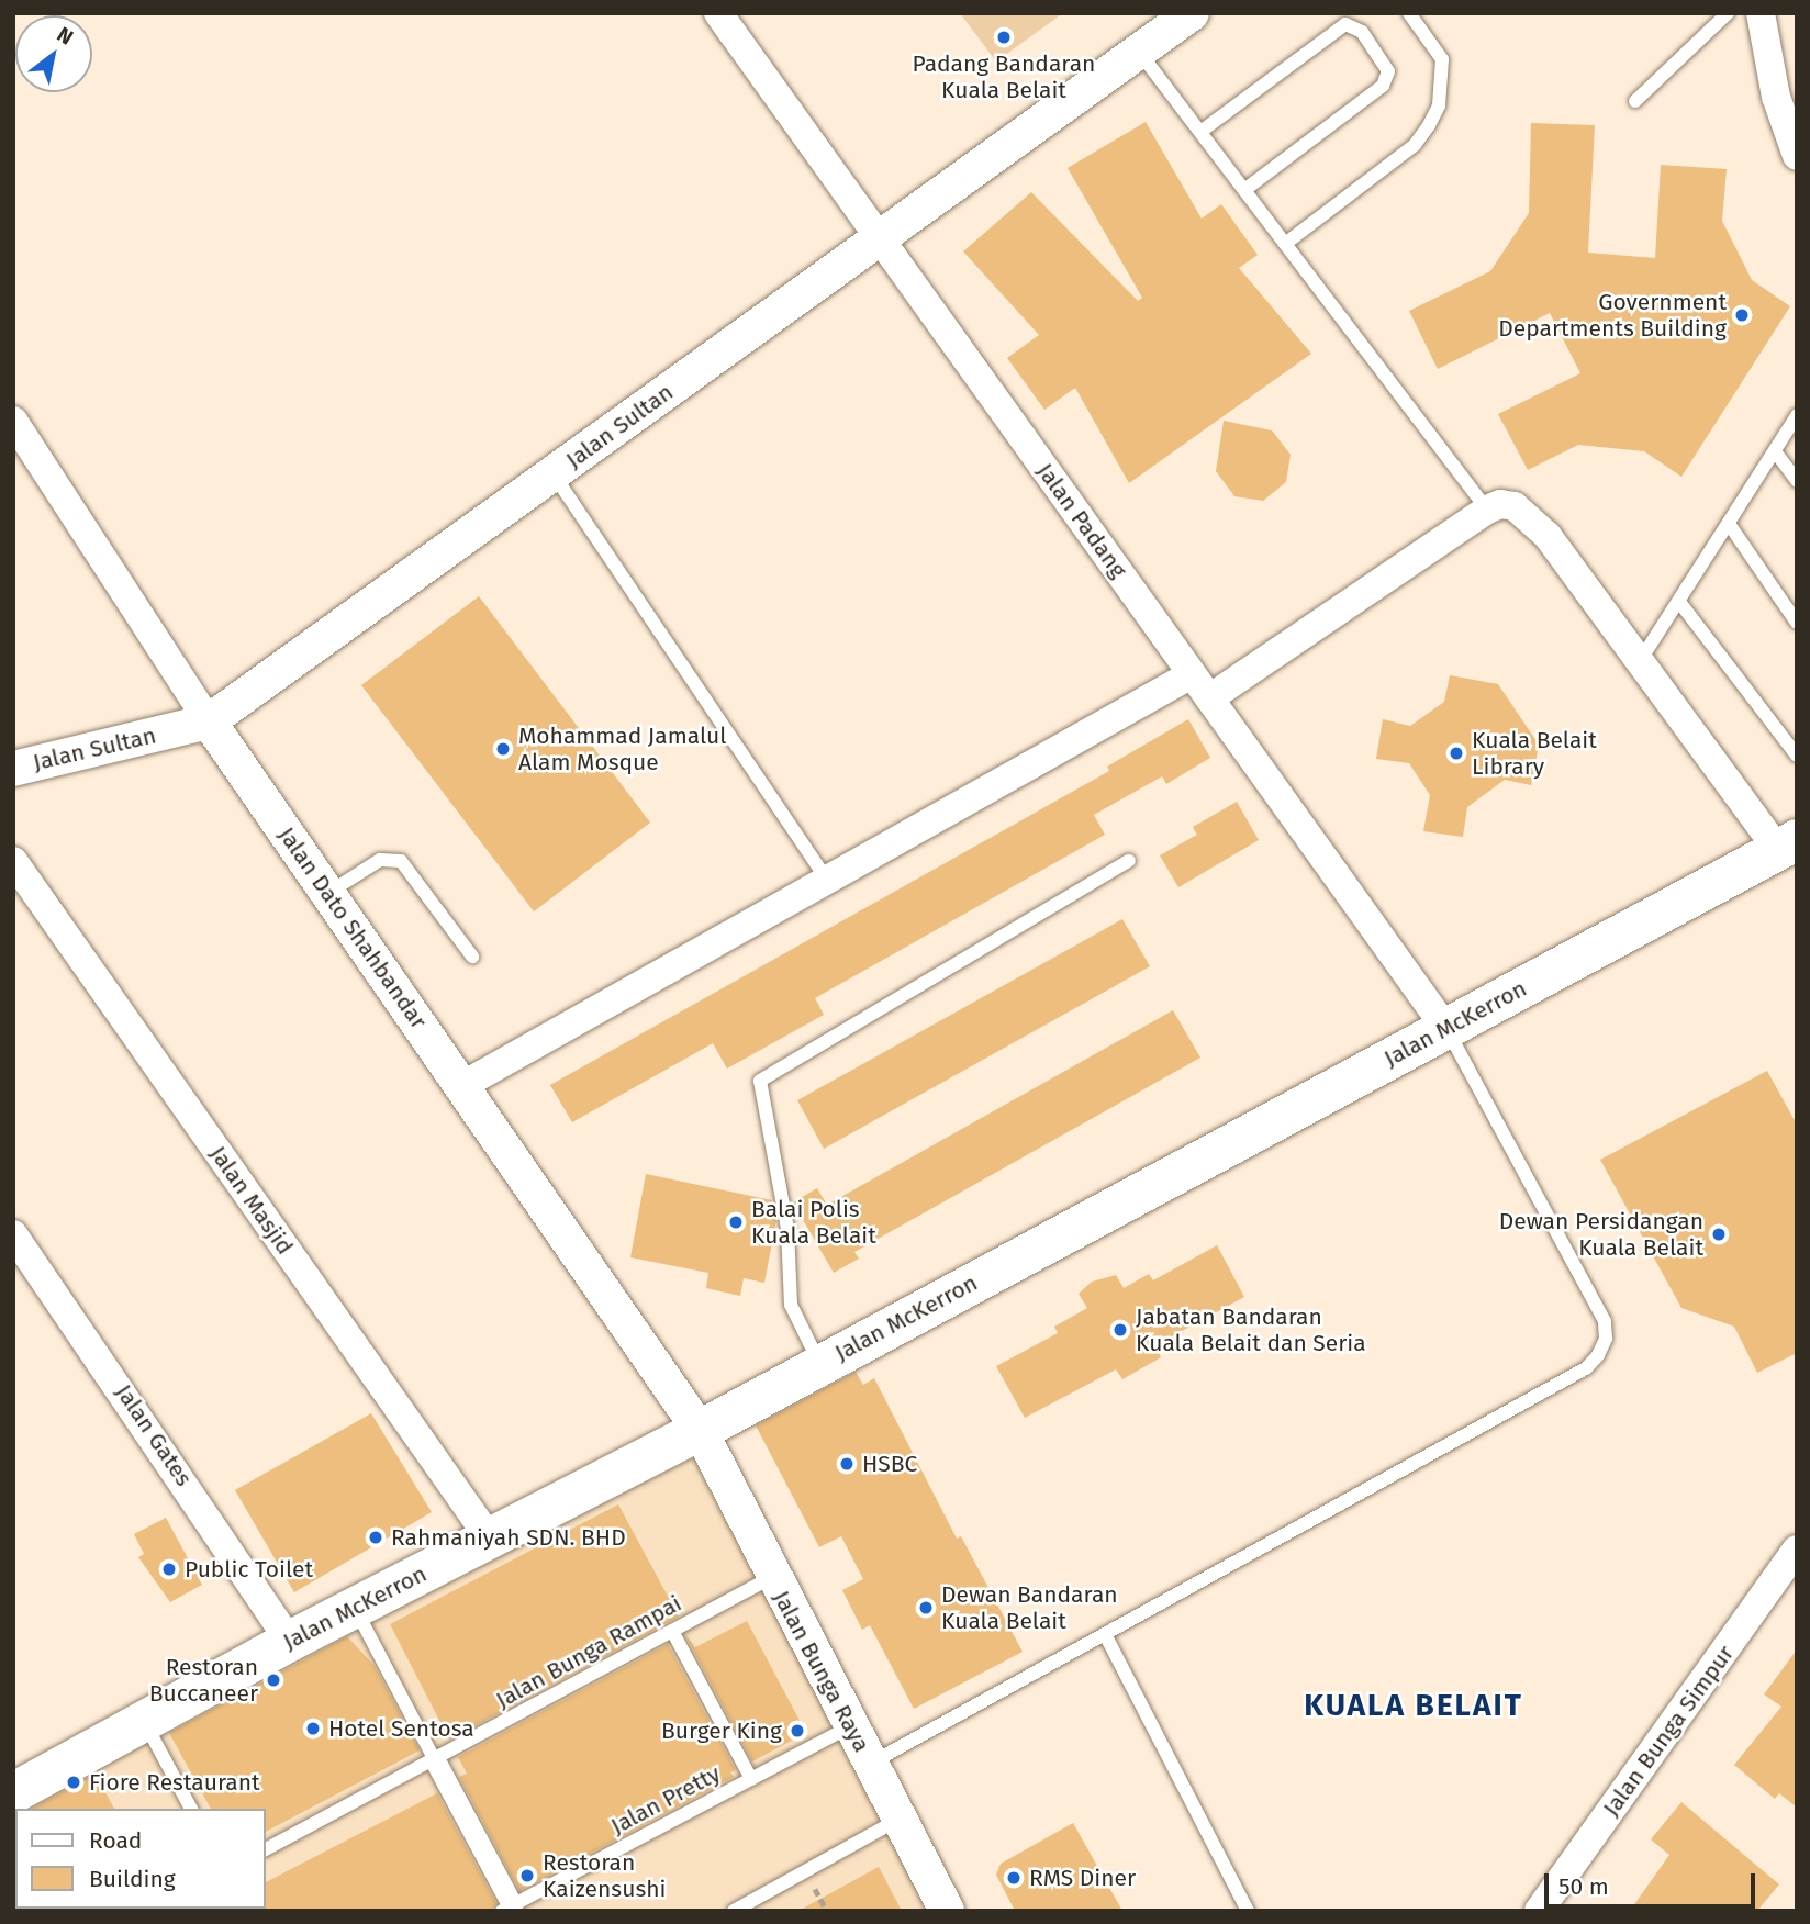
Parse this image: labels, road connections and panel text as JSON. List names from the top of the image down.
{
  "streets": {
    "main road": ["Jalan McKerron"],
    "street": [
      "Jalan Sultan",
      "Jalan Padang",
      "Jalan Dato Shahbandar",
      "Jalan Masjid",
      "Jalan Gates",
      "Jalan Bunga Raya",
      "Jalan Bunga Simpur"
    ],
    "lane": ["Jalan Bunga Rampai", "Jalan Pretty"]
  },
  "crossings": [
    ["Jalan Sultan", "Jalan Padang"],
    ["Jalan Sultan", "Jalan Dato Shahbandar"],
    ["Jalan Padang", "Jalan McKerron"],
    ["Jalan Dato Shahbandar", "Jalan McKerron"],
    ["Jalan Dato Shahbandar", "Jalan Bunga Raya"],
    ["Jalan McKerron", "Jalan Masjid"],
    ["Jalan McKerron", "Jalan Gates"],
    ["Jalan McKerron", "Jalan Bunga Raya"],
    ["Jalan Bunga Rampai", "Jalan Bunga Raya"],
    ["Jalan Bunga Raya", "Jalan Pretty"]
  ],
  "districts": ["KUALA BELAIT"],
  "places": [
    "Padang Bandaran Kuala Belait",
    "Government Departments Building",
    "Mohammad Jamalul Alam Mosque",
    "Kuala Belait Library",
    "Balai Polis Kuala Belait",
    "Dewan Persidangan Kuala Belait",
    "Jabatan Bandaran Kuala Belait dan Seria",
    "HSBC",
    "Rahmaniyah SDN. BHD",
    "Public Toilet",
    "Dewan Bandaran Kuala Belait",
    "Restoran Buccaneer",
    "Hotel Sentosa",
    "Burger King",
    "Fiore Restaurant",
    "Restoran Kaizensushi",
    "RMS Diner"
  ],
  "legend": ["Road", "Building"],
  "scale_bar": "50 m",
  "north": "top right"
}
